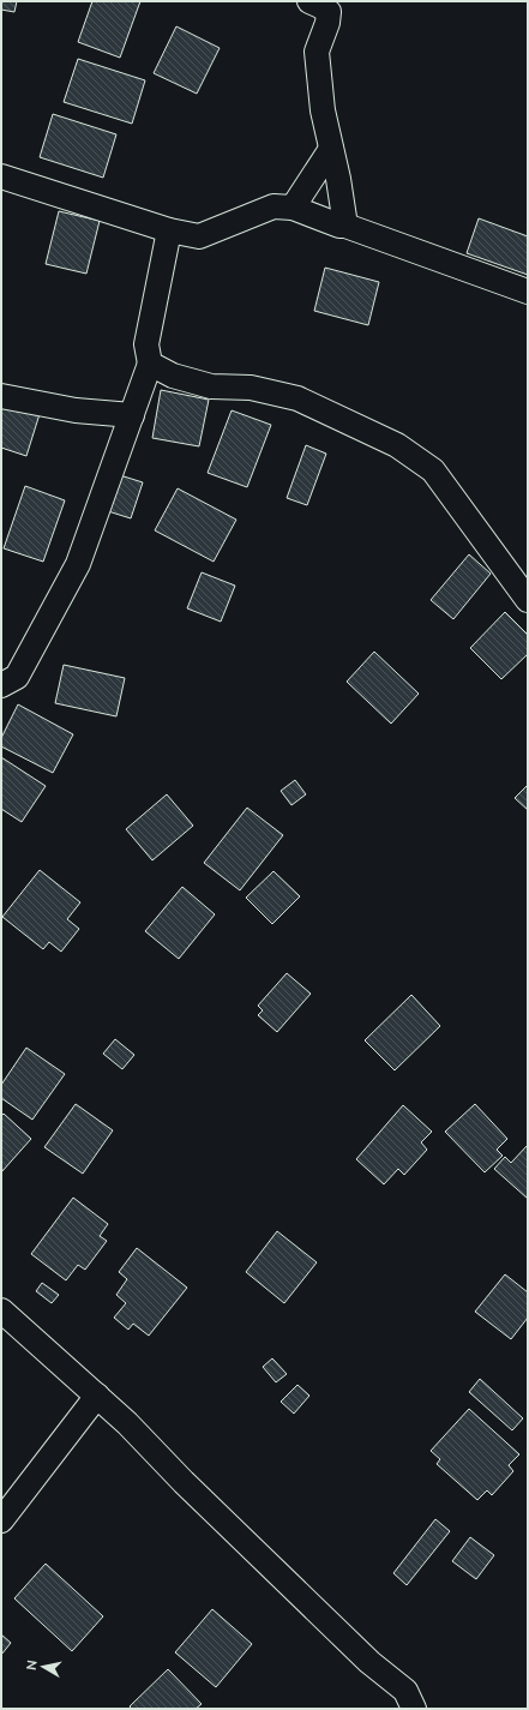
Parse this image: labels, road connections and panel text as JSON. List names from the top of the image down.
{
  "north": "left"
}
